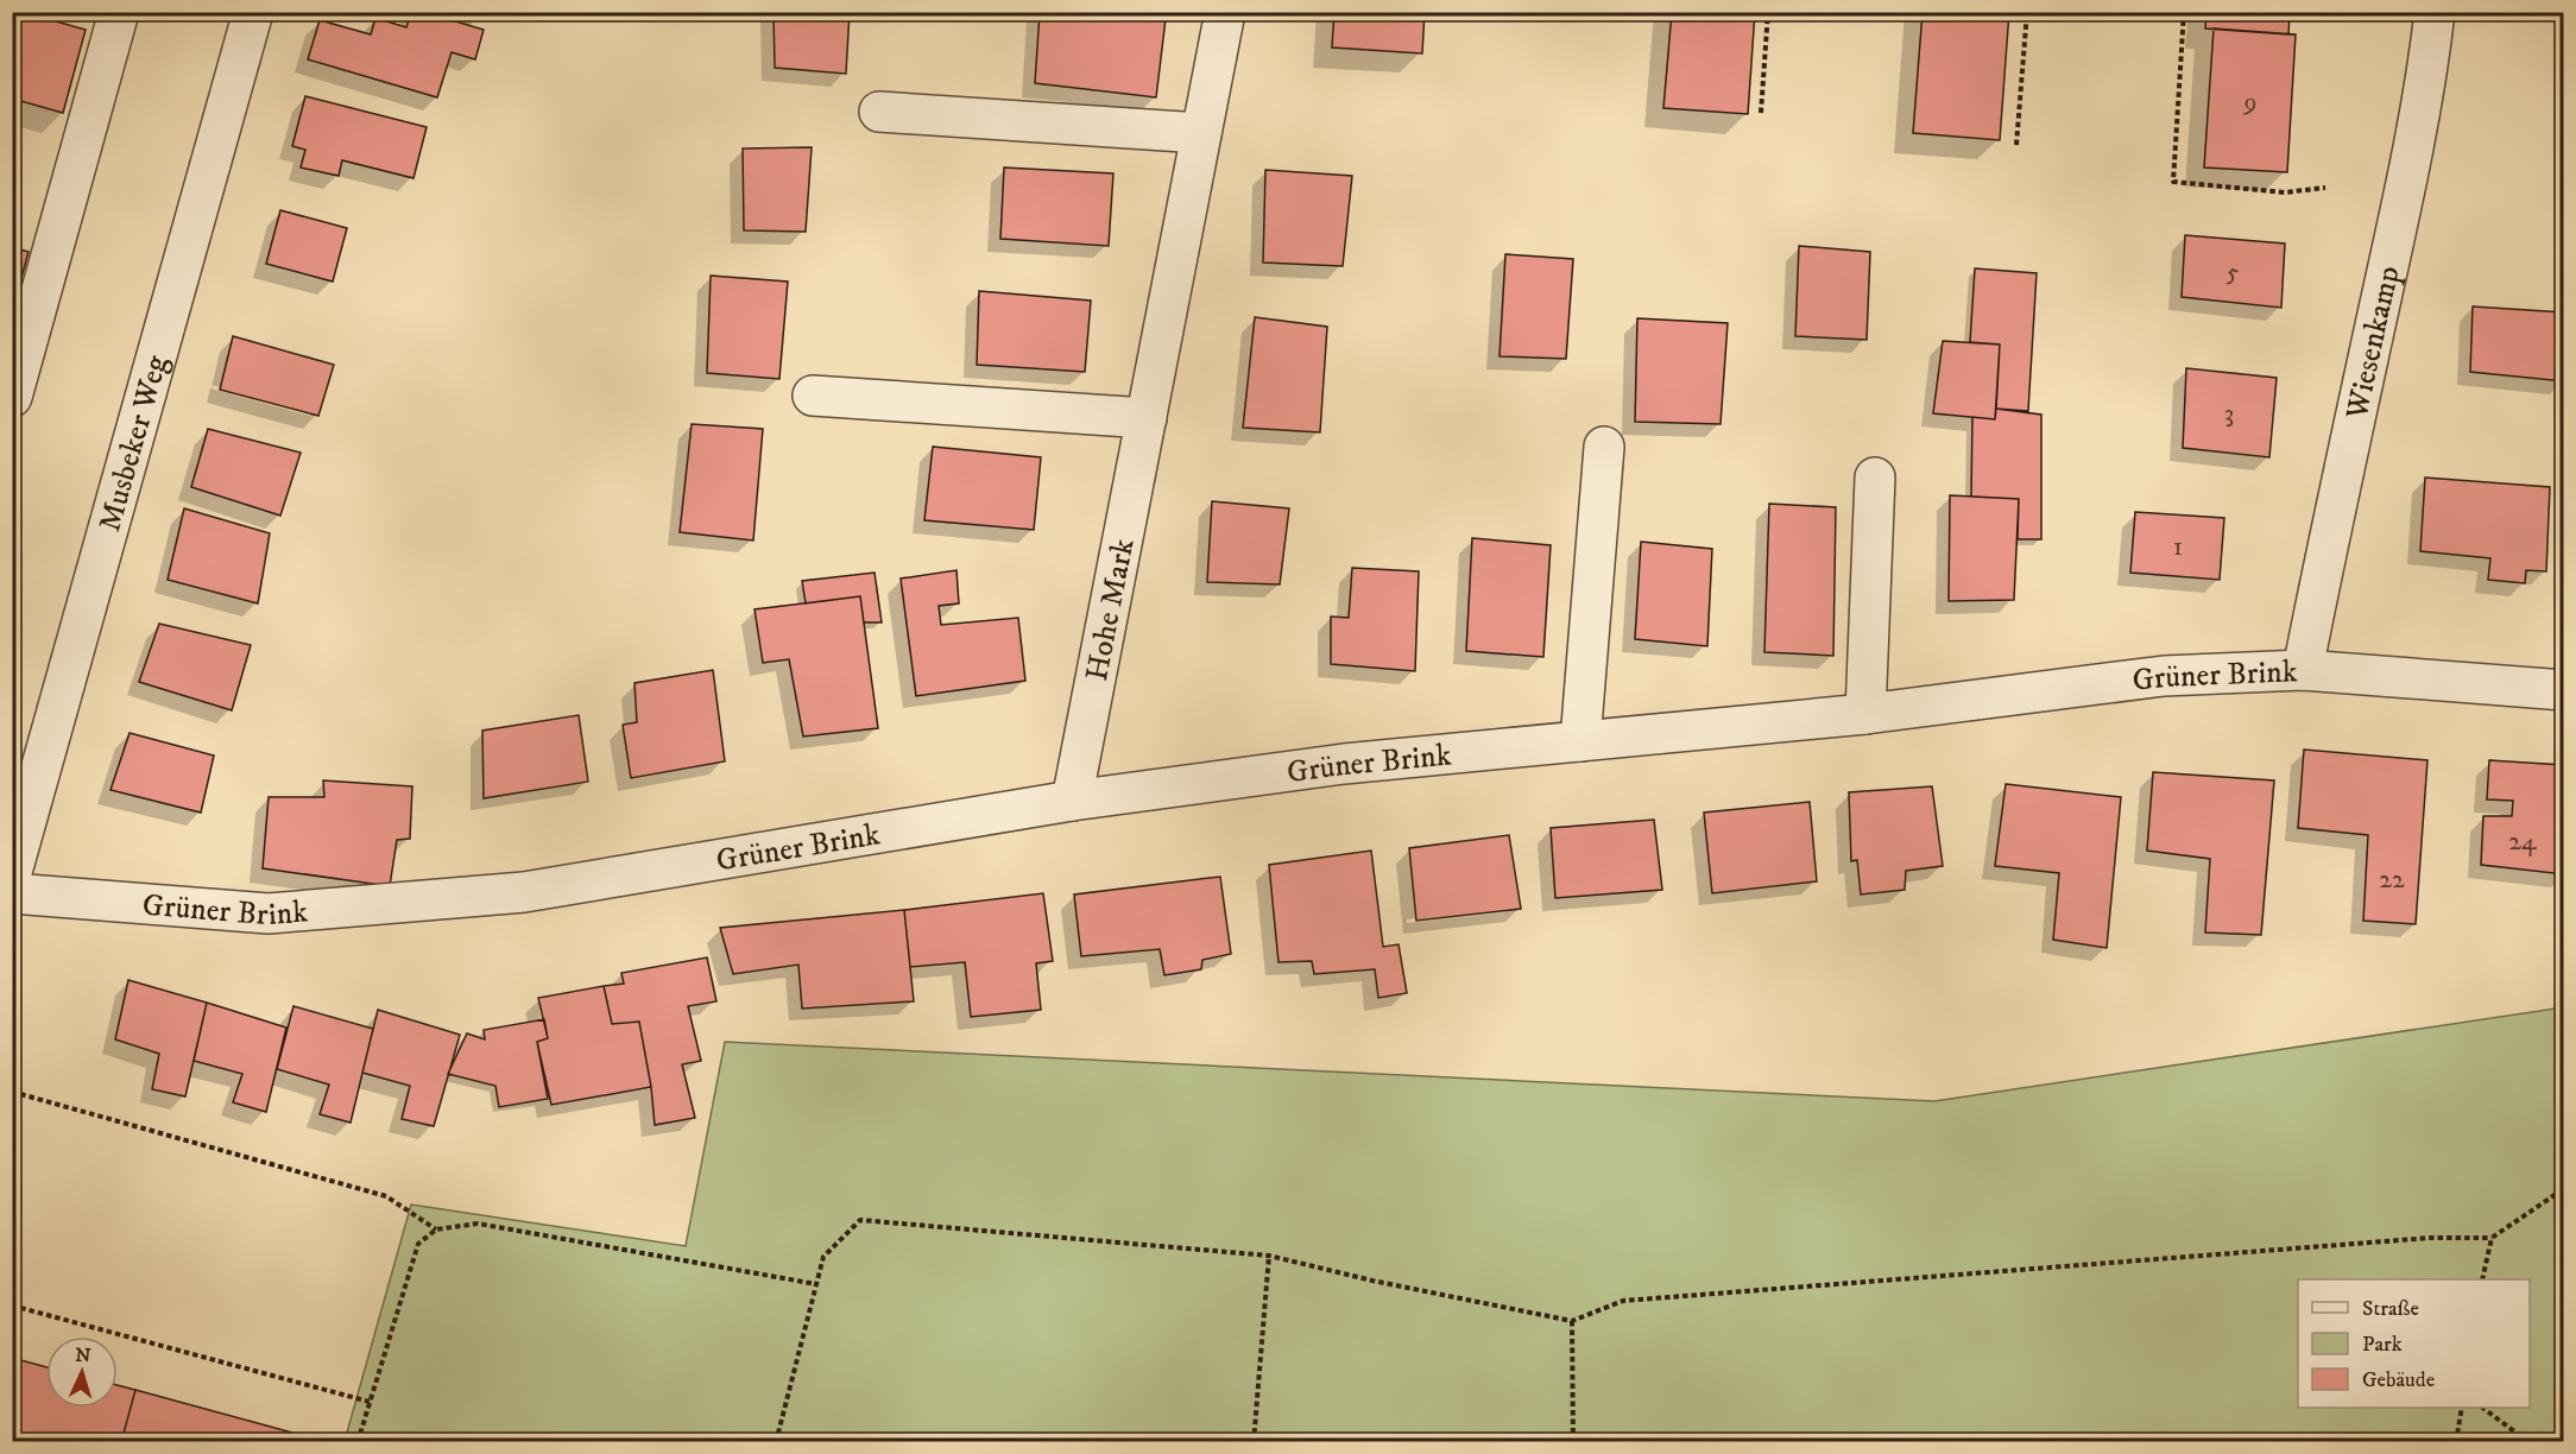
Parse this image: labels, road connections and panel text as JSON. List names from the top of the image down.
{
  "streets": {
    "street": [
      "Wiesenkamp",
      "Musbeker Weg",
      "Hohe Mark",
      "Grüner Brink"
    ]
  },
  "crossings": [
    ["Wiesenkamp", "Grüner Brink"],
    ["Hohe Mark", "Grüner Brink"]
  ],
  "house_numbers": [
    "9",
    "5",
    "3",
    "1",
    "24",
    "22"
  ],
  "legend": ["Straße", "Park", "Gebäude"],
  "north": "top"
}
